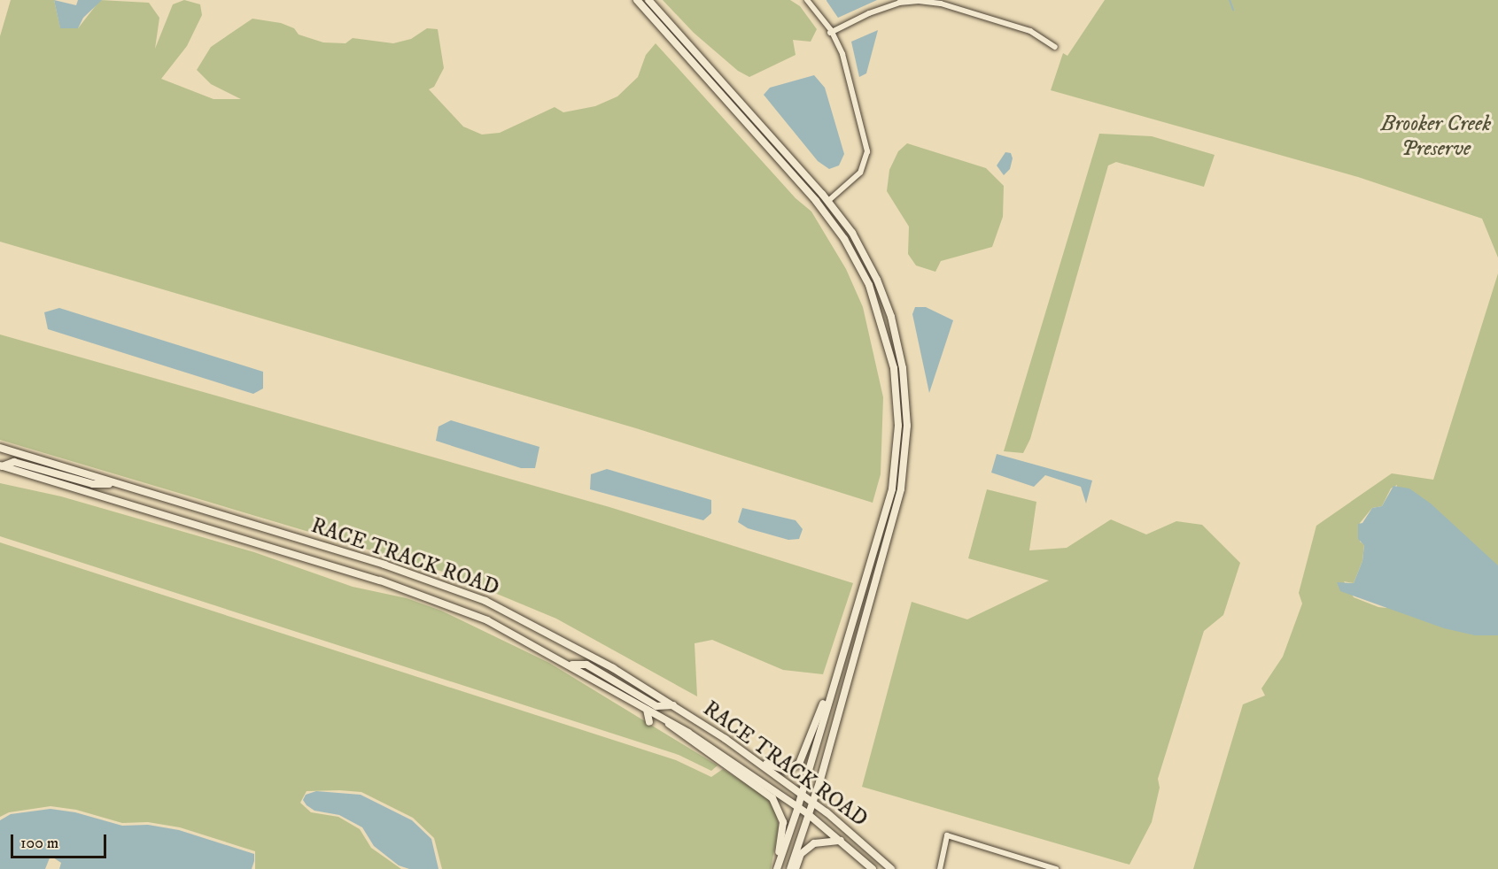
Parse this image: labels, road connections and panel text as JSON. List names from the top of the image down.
{
  "streets": {
    "main road": ["RACE TRACK ROAD"]
  },
  "parks": ["Brooker Creek Preserve"],
  "scale_bar": "100 m"
}
